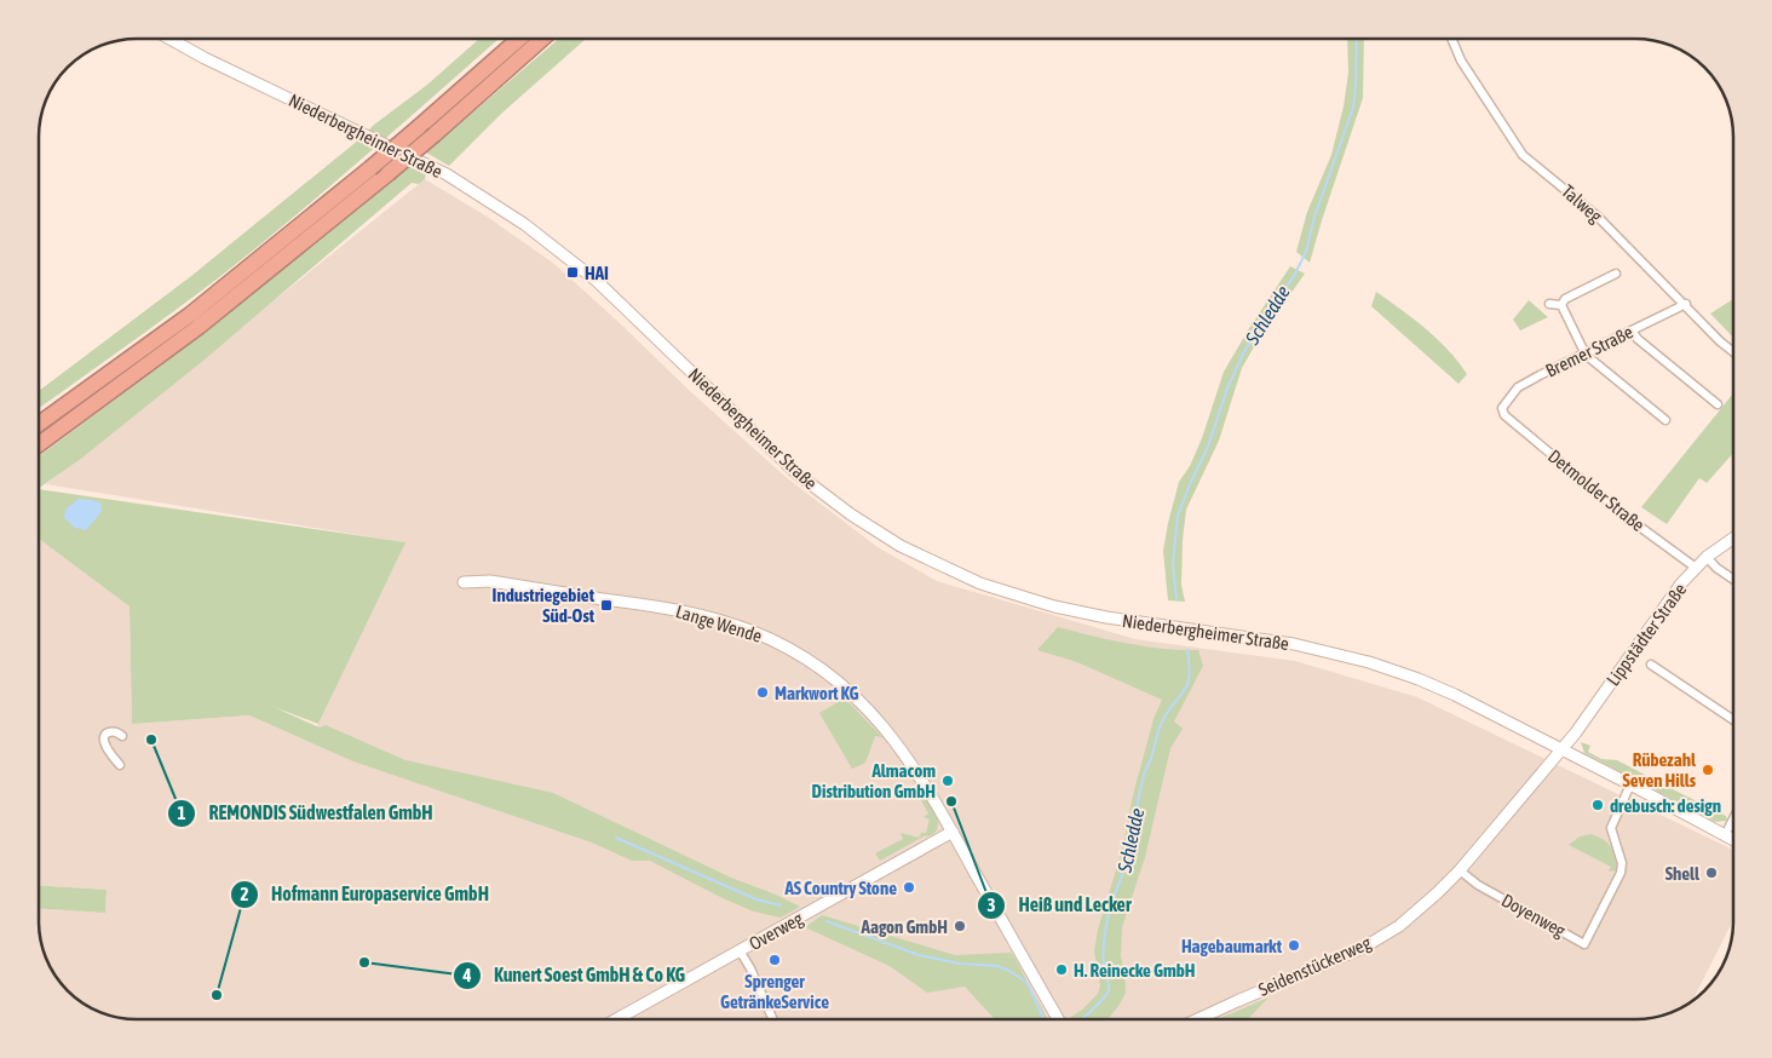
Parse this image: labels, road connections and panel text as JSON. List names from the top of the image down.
{
  "streets": {
    "main road": [
      "Niederbergheimer Straße",
      "Lange Wende",
      "Lippstädter Straße",
      "Overweg",
      "Seidenstückerweg"
    ],
    "street": [
      "Talweg",
      "Bremer Straße",
      "Detmolder Straße",
      "Doyenweg"
    ]
  },
  "crossings": [
    ["Niederbergheimer Straße", "Lippstädter Straße"],
    ["Niederbergheimer Straße", "Doyenweg"],
    ["Niederbergheimer Straße", "Seidenstückerweg"],
    ["Talweg", "Bremer Straße"],
    ["Bremer Straße", "Detmolder Straße"],
    ["Detmolder Straße", "Lippstädter Straße"],
    ["Lange Wende", "Overweg"],
    ["Lippstädter Straße", "Seidenstückerweg"],
    ["Doyenweg", "Seidenstückerweg"]
  ],
  "water": ["Schledde"],
  "places": {
    "transit": ["HAI", "Industriegebiet Süd-Ost"],
    "other": [
      "Markwort KG",
      "REMONDIS Südwestfalen GmbH",
      "Rübezahl Seven Hills",
      "Almacom Distribution GmbH",
      "Heiß und Lecker",
      "drebusch: design",
      "Shell",
      "AS Country Stone",
      "Aagon GmbH",
      "Hagebaumarkt",
      "Sprenger GetränkeService",
      "Kunert Soest GmbH & Co KG",
      "H. Reinecke GmbH",
      "Hofmann Europaservice GmbH"
    ]
  }
}
